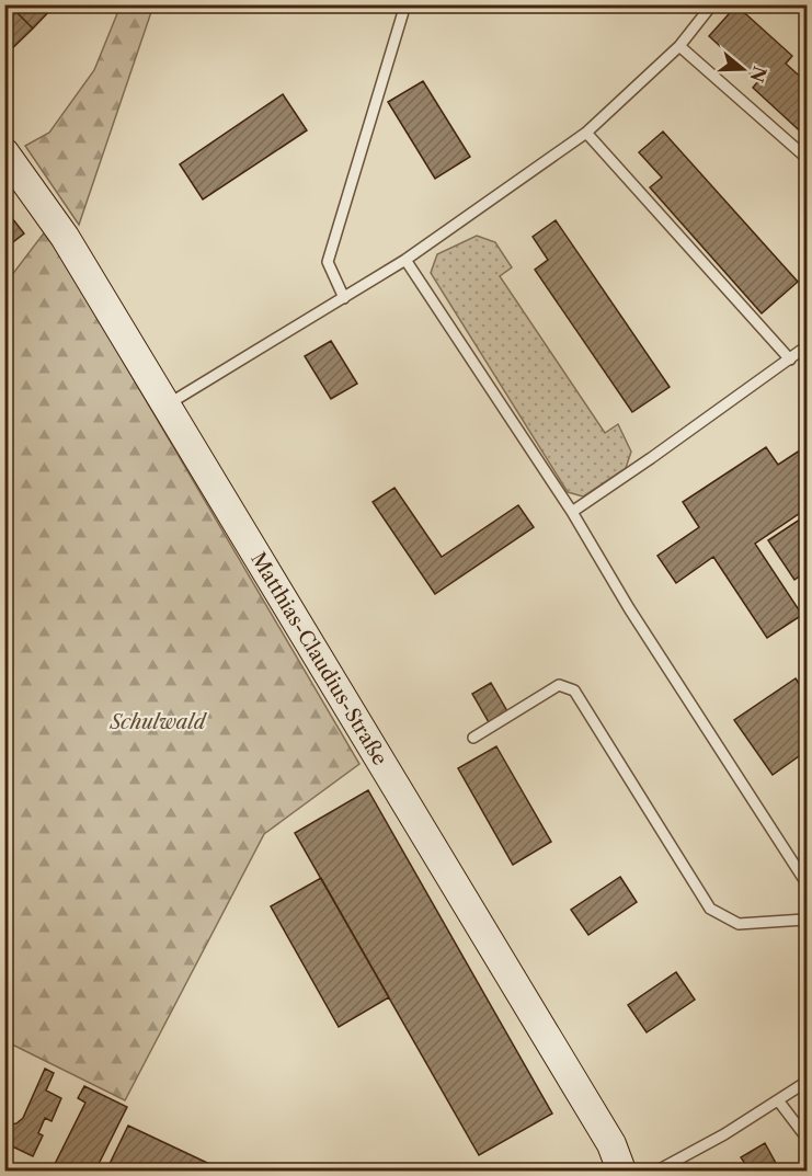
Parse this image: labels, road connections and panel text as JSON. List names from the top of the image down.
{
  "streets": {
    "street": ["Matthias-Claudius-Straße"]
  },
  "parks": ["Schulwald"],
  "north": "right"
}
